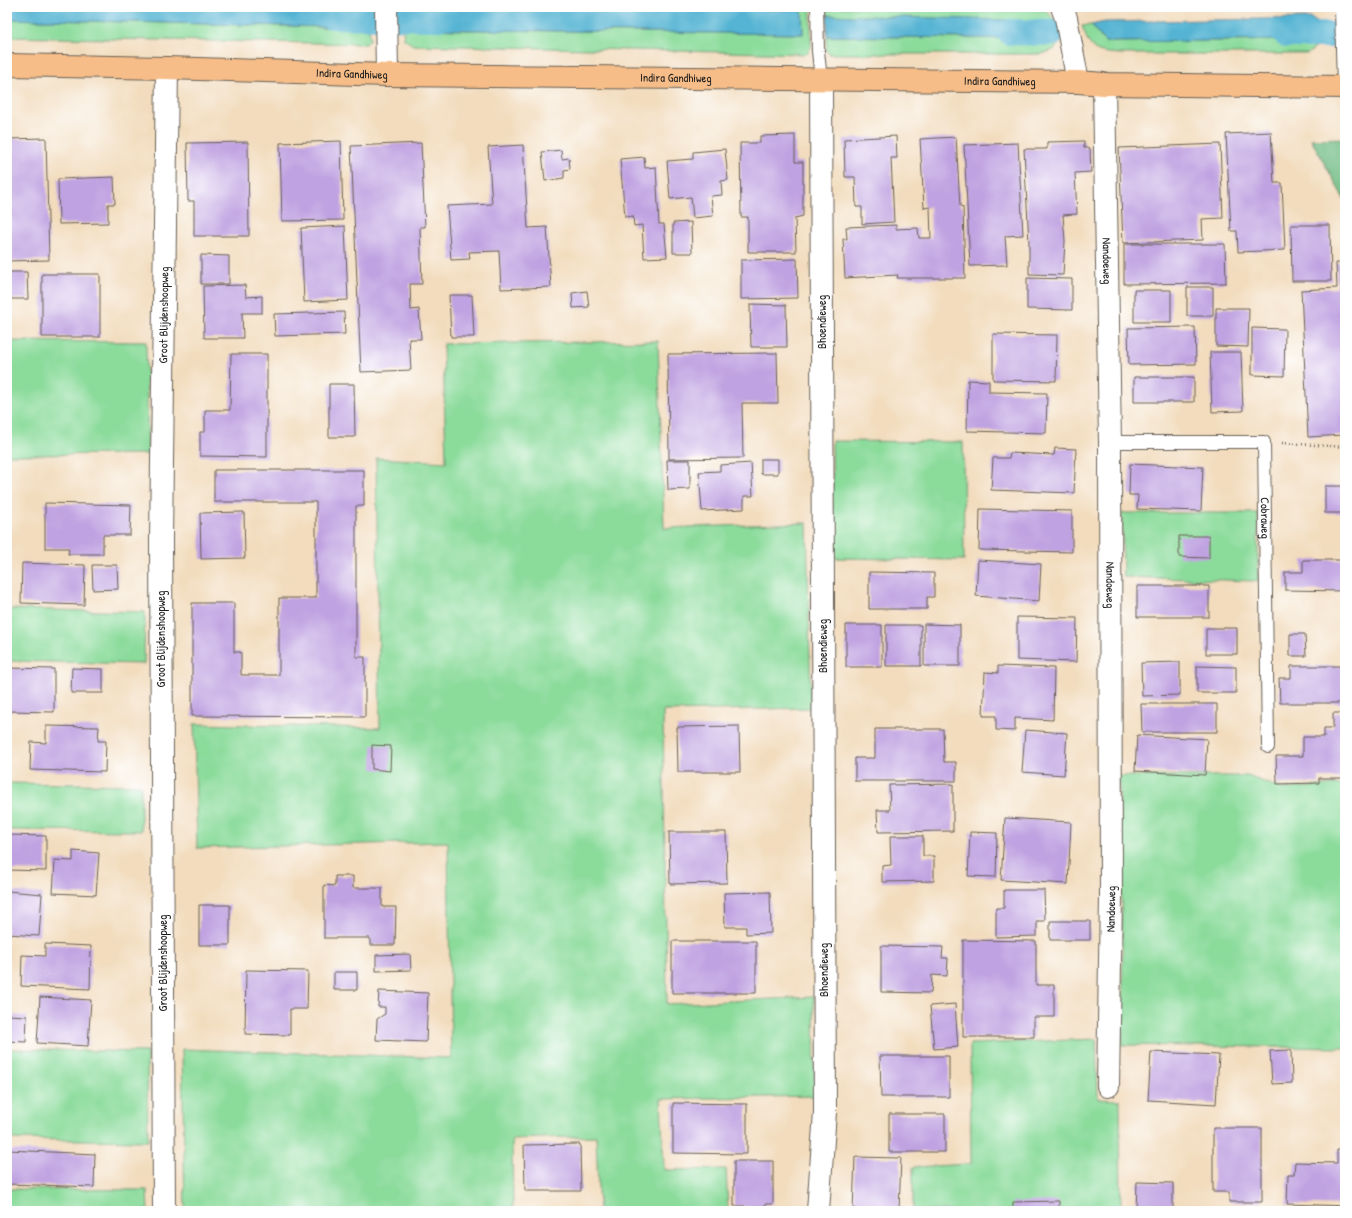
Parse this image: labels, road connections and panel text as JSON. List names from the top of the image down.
{
  "streets": {
    "main road": ["Indira Gandhiweg"],
    "street": ["Nandoeweg", "Groot Blijdenshoopweg", "Bhoendieweg"],
    "lane": ["Cobraweg"]
  },
  "crossings": [
    ["Indira Gandhiweg", "Nandoeweg"],
    ["Indira Gandhiweg", "Groot Blijdenshoopweg"],
    ["Indira Gandhiweg", "Bhoendieweg"]
  ]
}
